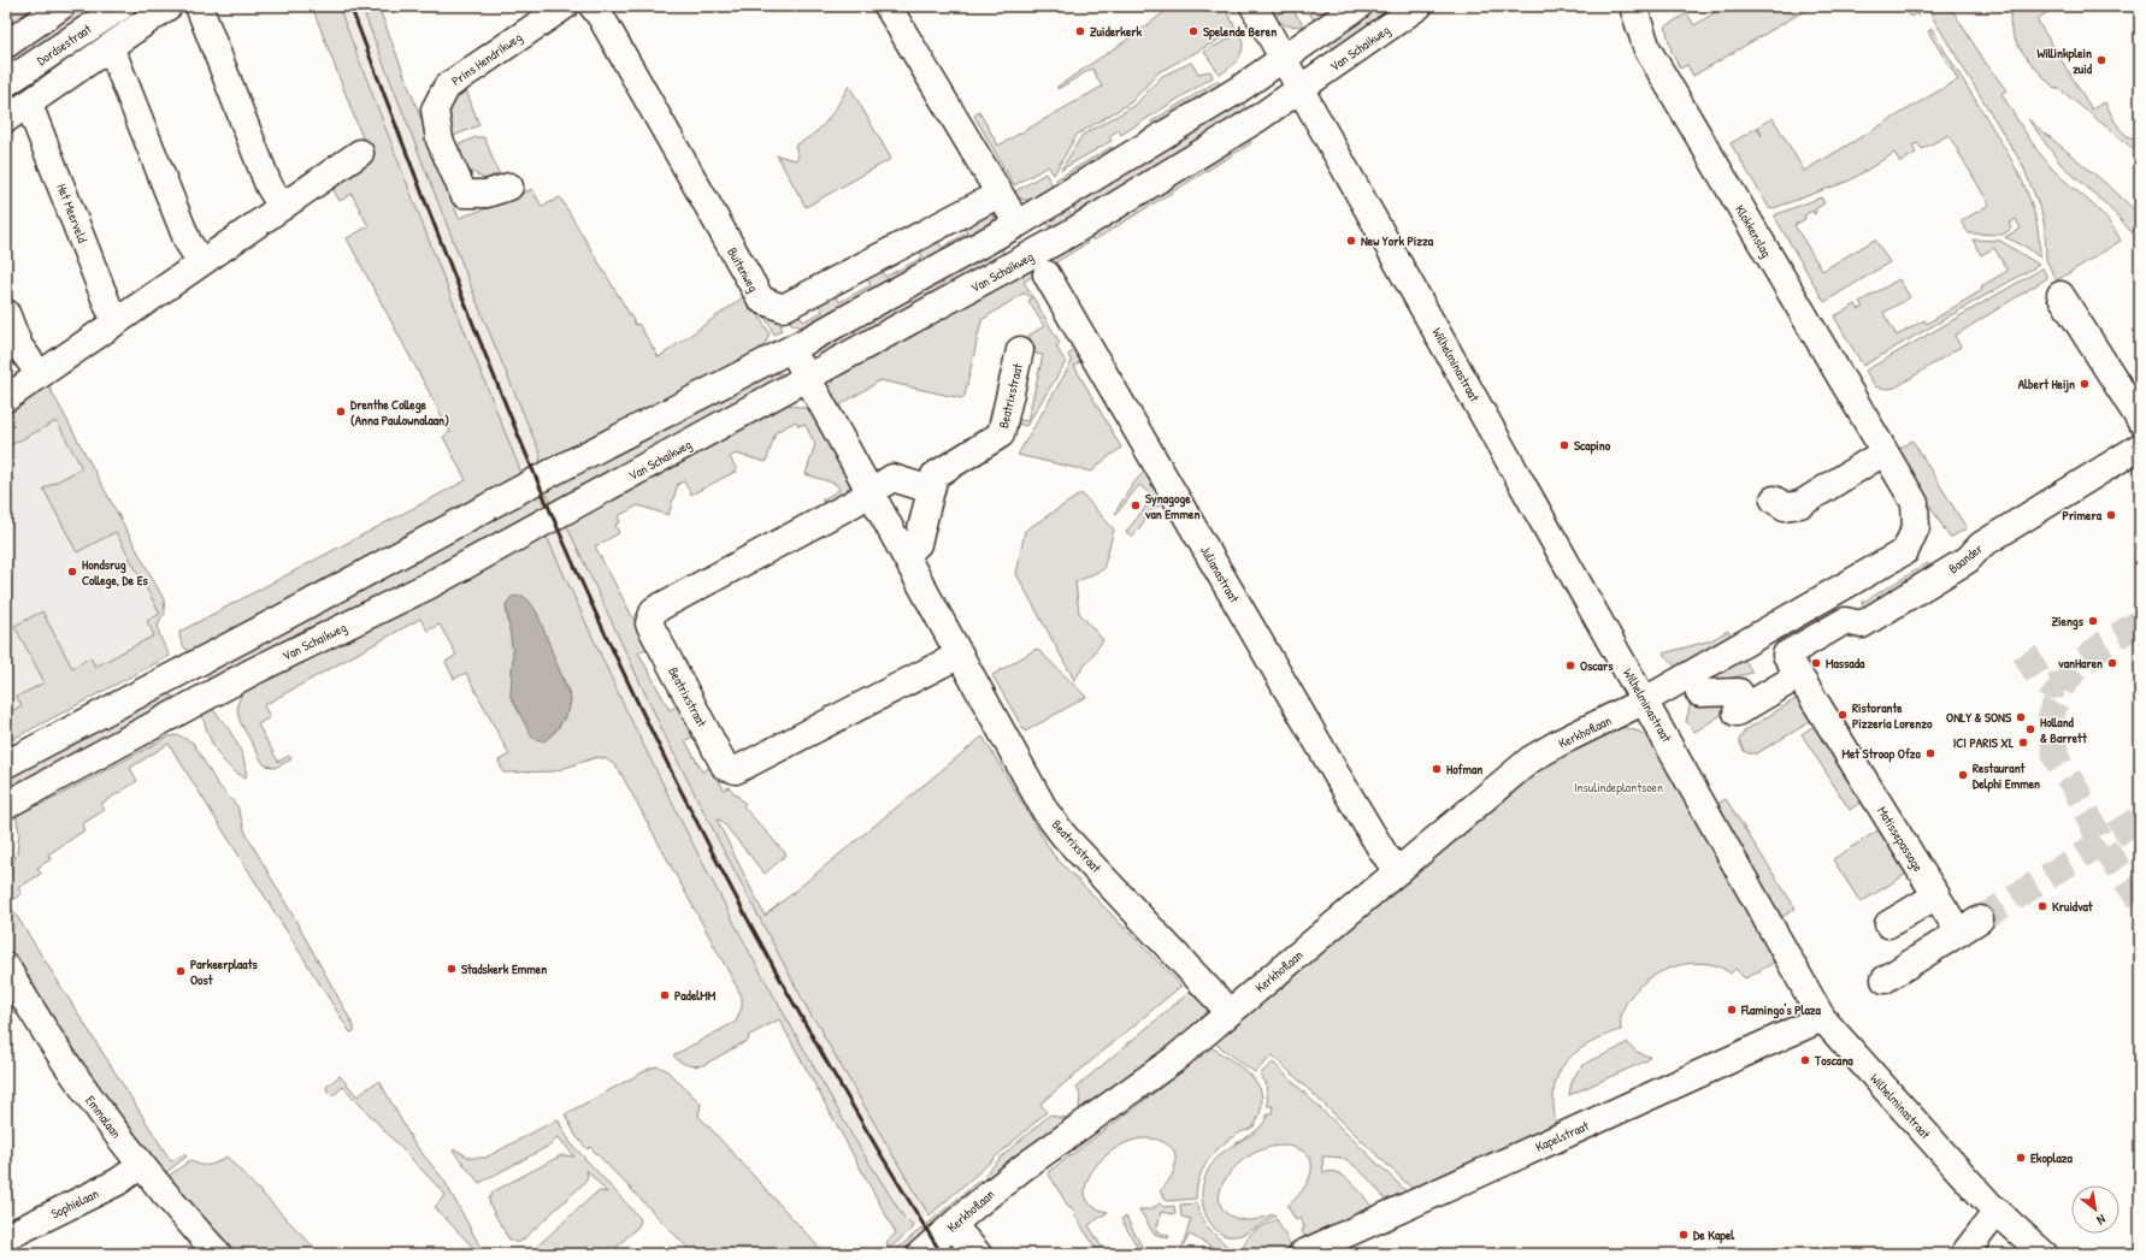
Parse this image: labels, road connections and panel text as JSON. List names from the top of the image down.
{
  "streets": {
    "street": [
      "Dordsestraat",
      "Van Schaikweg",
      "Prins Hendrikweg",
      "Het Meerveld",
      "Klokkenslag",
      "Buitenweg",
      "Wilhelminastraat",
      "Beatrixstraat",
      "Baander",
      "Julianastraat",
      "Kerkhoflaan",
      "Matissepassage",
      "Emmalaan",
      "Kapelstraat",
      "Sophielaan"
    ]
  },
  "crossings": [
    ["Van Schaikweg", "Wilhelminastraat"],
    ["Van Schaikweg", "Beatrixstraat"],
    ["Van Schaikweg", "Julianastraat"],
    ["Klokkenslag", "Wilhelminastraat"],
    ["Klokkenslag", "Kerkhoflaan"],
    ["Wilhelminastraat", "Kerkhoflaan"],
    ["Wilhelminastraat", "Kapelstraat"],
    ["Beatrixstraat", "Kerkhoflaan"],
    ["Baander", "Matissepassage"],
    ["Julianastraat", "Kerkhoflaan"],
    ["Emmalaan", "Sophielaan"]
  ],
  "parks": ["Insulindeplantsoen"],
  "places": [
    "Zuiderkerk",
    "Spelende Beren",
    "Willinkplein zuid",
    "New York Pizza",
    "Albert Heijn",
    "Drenthe College (Anna Paulownalaan)",
    "Scapino",
    "Synagoge van Emmen",
    "Primera",
    "Hondsrug College, De Es",
    "Ziengs",
    "Massada",
    "vanHaren",
    "Oscars",
    "Ristorante Pizzeria Lorenzo",
    "ONLY & SONS",
    "Holland & Barrett",
    "ICI PARIS XL",
    "Met Stroop Ofzo",
    "Hofman",
    "Restaurant Delphi Emmen",
    "Kruidvat",
    "Stadskerk Emmen",
    "Parkeerplaats Oost",
    "PadelMM",
    "Flamingo's Plaza",
    "Toscana",
    "Ekoplaza",
    "De Kapel"
  ],
  "north": "bottom right"
}
